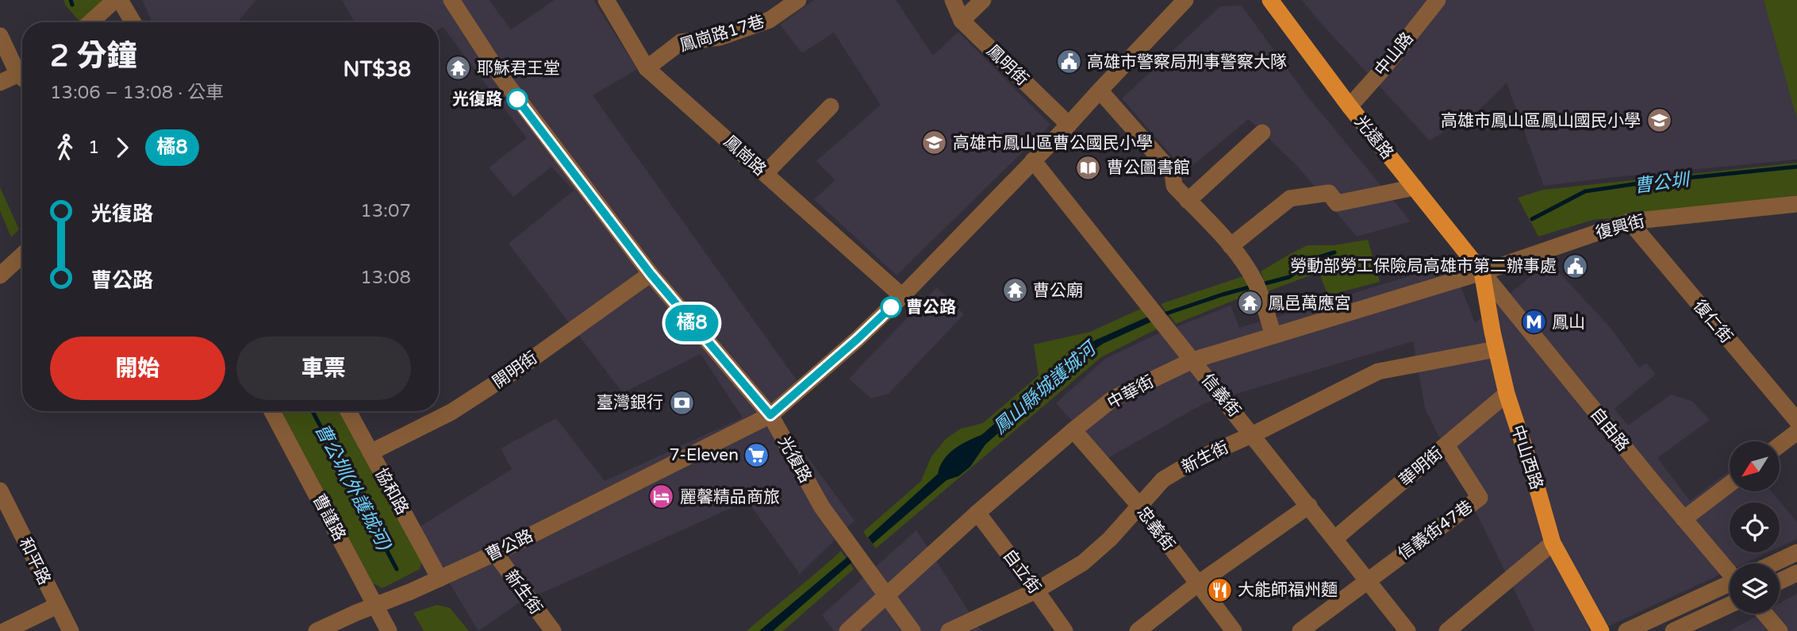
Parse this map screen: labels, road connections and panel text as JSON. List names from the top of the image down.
{
  "streets": {
    "main road": ["光遠路", "中山西路"],
    "street": [
      "鳳崗路17巷",
      "中山路",
      "鳳明街",
      "鳳崗路",
      "復興街",
      "復仁街",
      "開明街",
      "中華街",
      "信義街",
      "自由路",
      "新生街",
      "光復路",
      "華明街",
      "協和路",
      "曹謹路",
      "忠義街",
      "信義街47巷",
      "曹公路",
      "和平路",
      "自立街"
    ]
  },
  "crossings": [
    ["鳳崗路17巷", "鳳崗路"],
    ["中山路", "光遠路"],
    ["鳳明街", "曹公路"],
    ["光遠路", "復興街"],
    ["光遠路", "中華街"],
    ["光遠路", "自由路"],
    ["光遠路", "中山西路"],
    ["鳳崗路", "曹公路"],
    ["復興街", "復仁街"],
    ["復興街", "中華街"],
    ["復興街", "自由路"],
    ["復興街", "中山西路"],
    ["開明街", "光復路"],
    ["開明街", "協和路"],
    ["中華街", "信義街"],
    ["中華街", "自由路"],
    ["中華街", "中山西路"],
    ["中華街", "光復路"],
    ["中華街", "忠義街"],
    ["中華街", "自立街"],
    ["信義街", "新生街"],
    ["信義街", "華明街"],
    ["信義街", "信義街47巷"],
    ["信義街", "曹公路"],
    ["自由路", "中山西路"],
    ["新生街", "中山西路"],
    ["新生街", "忠義街"],
    ["新生街", "曹公路"],
    ["新生街", "自立街"],
    ["中山西路", "華明街"],
    ["光復路", "曹公路"],
    ["華明街", "信義街47巷"],
    ["協和路", "曹公路"],
    ["曹謹路", "曹公路"]
  ],
  "water": ["曹公圳", "鳳山縣城護城河", "曹公圳(外護城河)"],
  "places": {
    "public building": ["高雄市警察局刑事警察大隊", "勞動部勞工保險局高雄市第二辦事處"],
    "temple": ["耶穌君王堂", "曹公廟", "鳳邑萬應宮"],
    "other": ["光復路", "曹公路"],
    "school or university": ["高雄市鳳山區鳳山國民小學", "高雄市鳳山區曹公國民小學"],
    "library": ["曹公圖書館"],
    "metro station": ["鳳山"],
    "bank": ["臺灣銀行"],
    "supermarket": ["7-Eleven"],
    "hotel": ["麗馨精品商旅"],
    "restaurant": ["大能師福州麵"]
  },
  "lines": ["bus line 橘8"],
  "north": "bottom left",
  "page": {
    "on_map": "橘8",
    "heading": ["2 分鐘", "13:06 – 13:08 · 公車", "NT$38"],
    "legs": ["1", "橘8"],
    "list": [
      {
        "name": "光復路",
        "value": "13:07"
      },
      {
        "name": "曹公路",
        "value": "13:08"
      }
    ],
    "buttons": ["開始", "車票"]
  }
}
